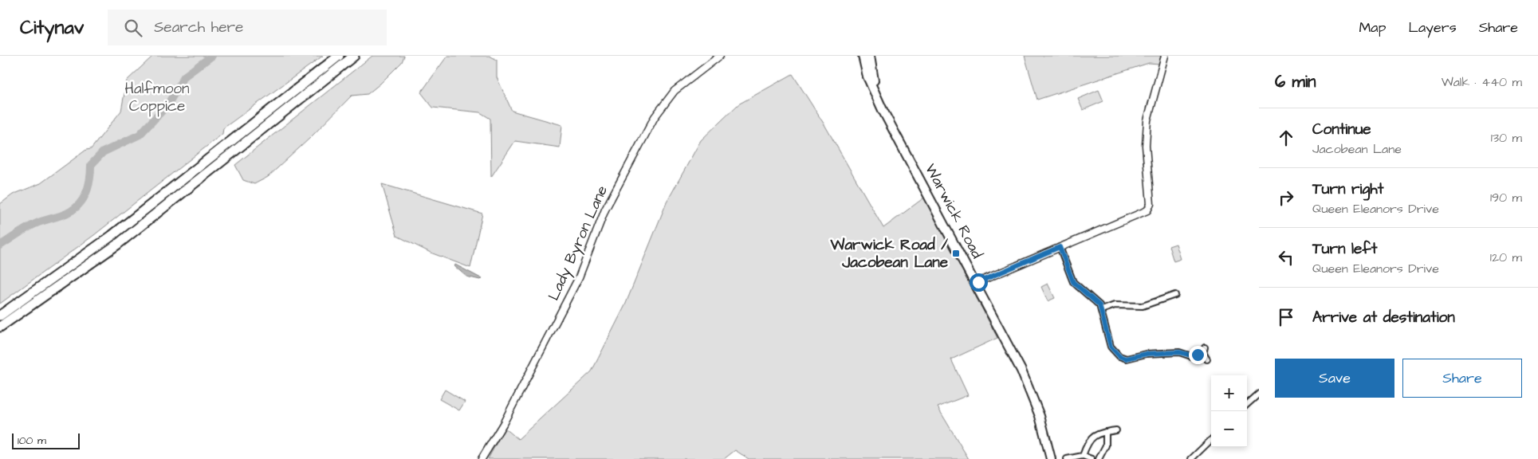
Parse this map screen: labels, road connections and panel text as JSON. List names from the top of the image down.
{
  "streets": {
    "main road": ["Warwick Road"],
    "street": ["Lady Byron Lane"]
  },
  "parks": ["Halfmoon Coppice"],
  "places": {
    "transit": ["Warwick Road / Jacobean Lane"]
  },
  "scale_bar": "100 m",
  "page": {
    "header": "Citynav",
    "search": "Search here",
    "nav": ["Map", "Layers", "Share"],
    "heading": ["6 min", "Walk · 440 m"],
    "list": [
      ["Continue", "Jacobean Lane", "130 m"],
      ["Turn right", "Queen Eleanors Drive", "190 m"],
      ["Turn left", "Queen Eleanors Drive", "120 m"],
      "Arrive at destination"
    ],
    "buttons": ["Save", "Share"],
    "map_buttons": ["+", "−"],
    "scale": "100 m"
  }
}
